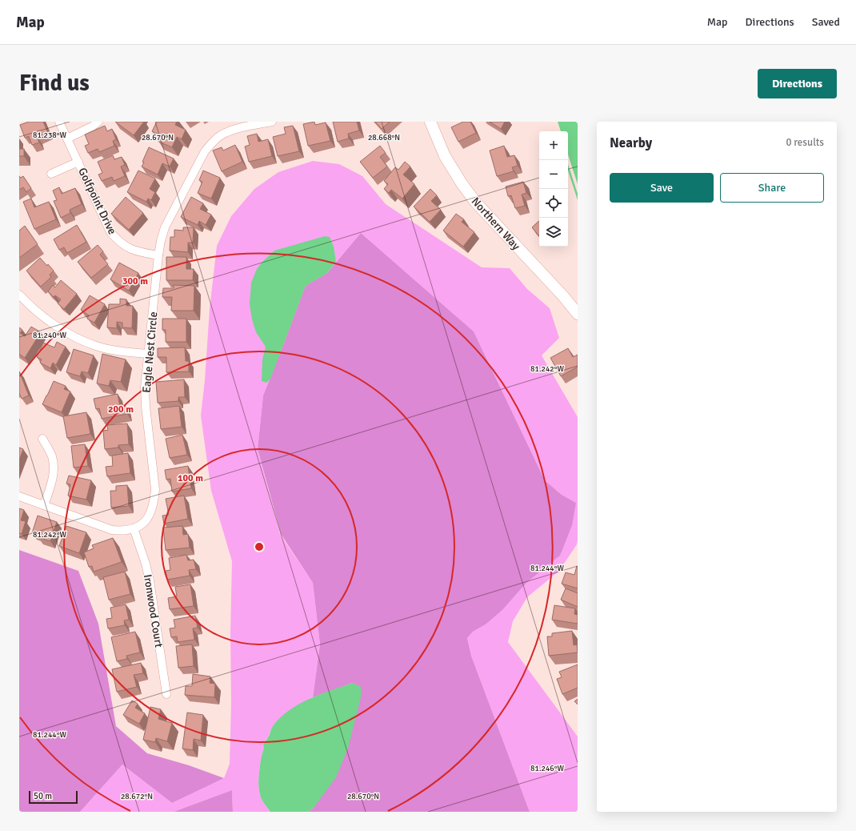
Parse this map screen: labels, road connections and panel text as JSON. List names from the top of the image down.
{
  "streets": {
    "street": [
      "Golfpoint Drive",
      "Northern Way",
      "Eagle Nest Circle",
      "Ironwood Court"
    ]
  },
  "crossings": [
    ["Golfpoint Drive", "Eagle Nest Circle"],
    ["Eagle Nest Circle", "Ironwood Court"]
  ],
  "scale_bar": "50 m",
  "page": {
    "header": "Map",
    "nav": ["Map", "Directions", "Saved"],
    "buttons": [
      "Directions",
      ["Save", "Share"]
    ],
    "title": "Find us",
    "heading": ["Nearby", "0 results"],
    "map_buttons": ["+", "−"],
    "scale": "50 m"
  },
  "coordinates": [
    "81.238°W",
    "28.670°N",
    "28.668°N",
    "81.240°W",
    "81.242°W",
    "81.244°W",
    "81.246°W",
    "28.672°N"
  ],
  "rings": ["300 m", "200 m", "100 m"]
}
